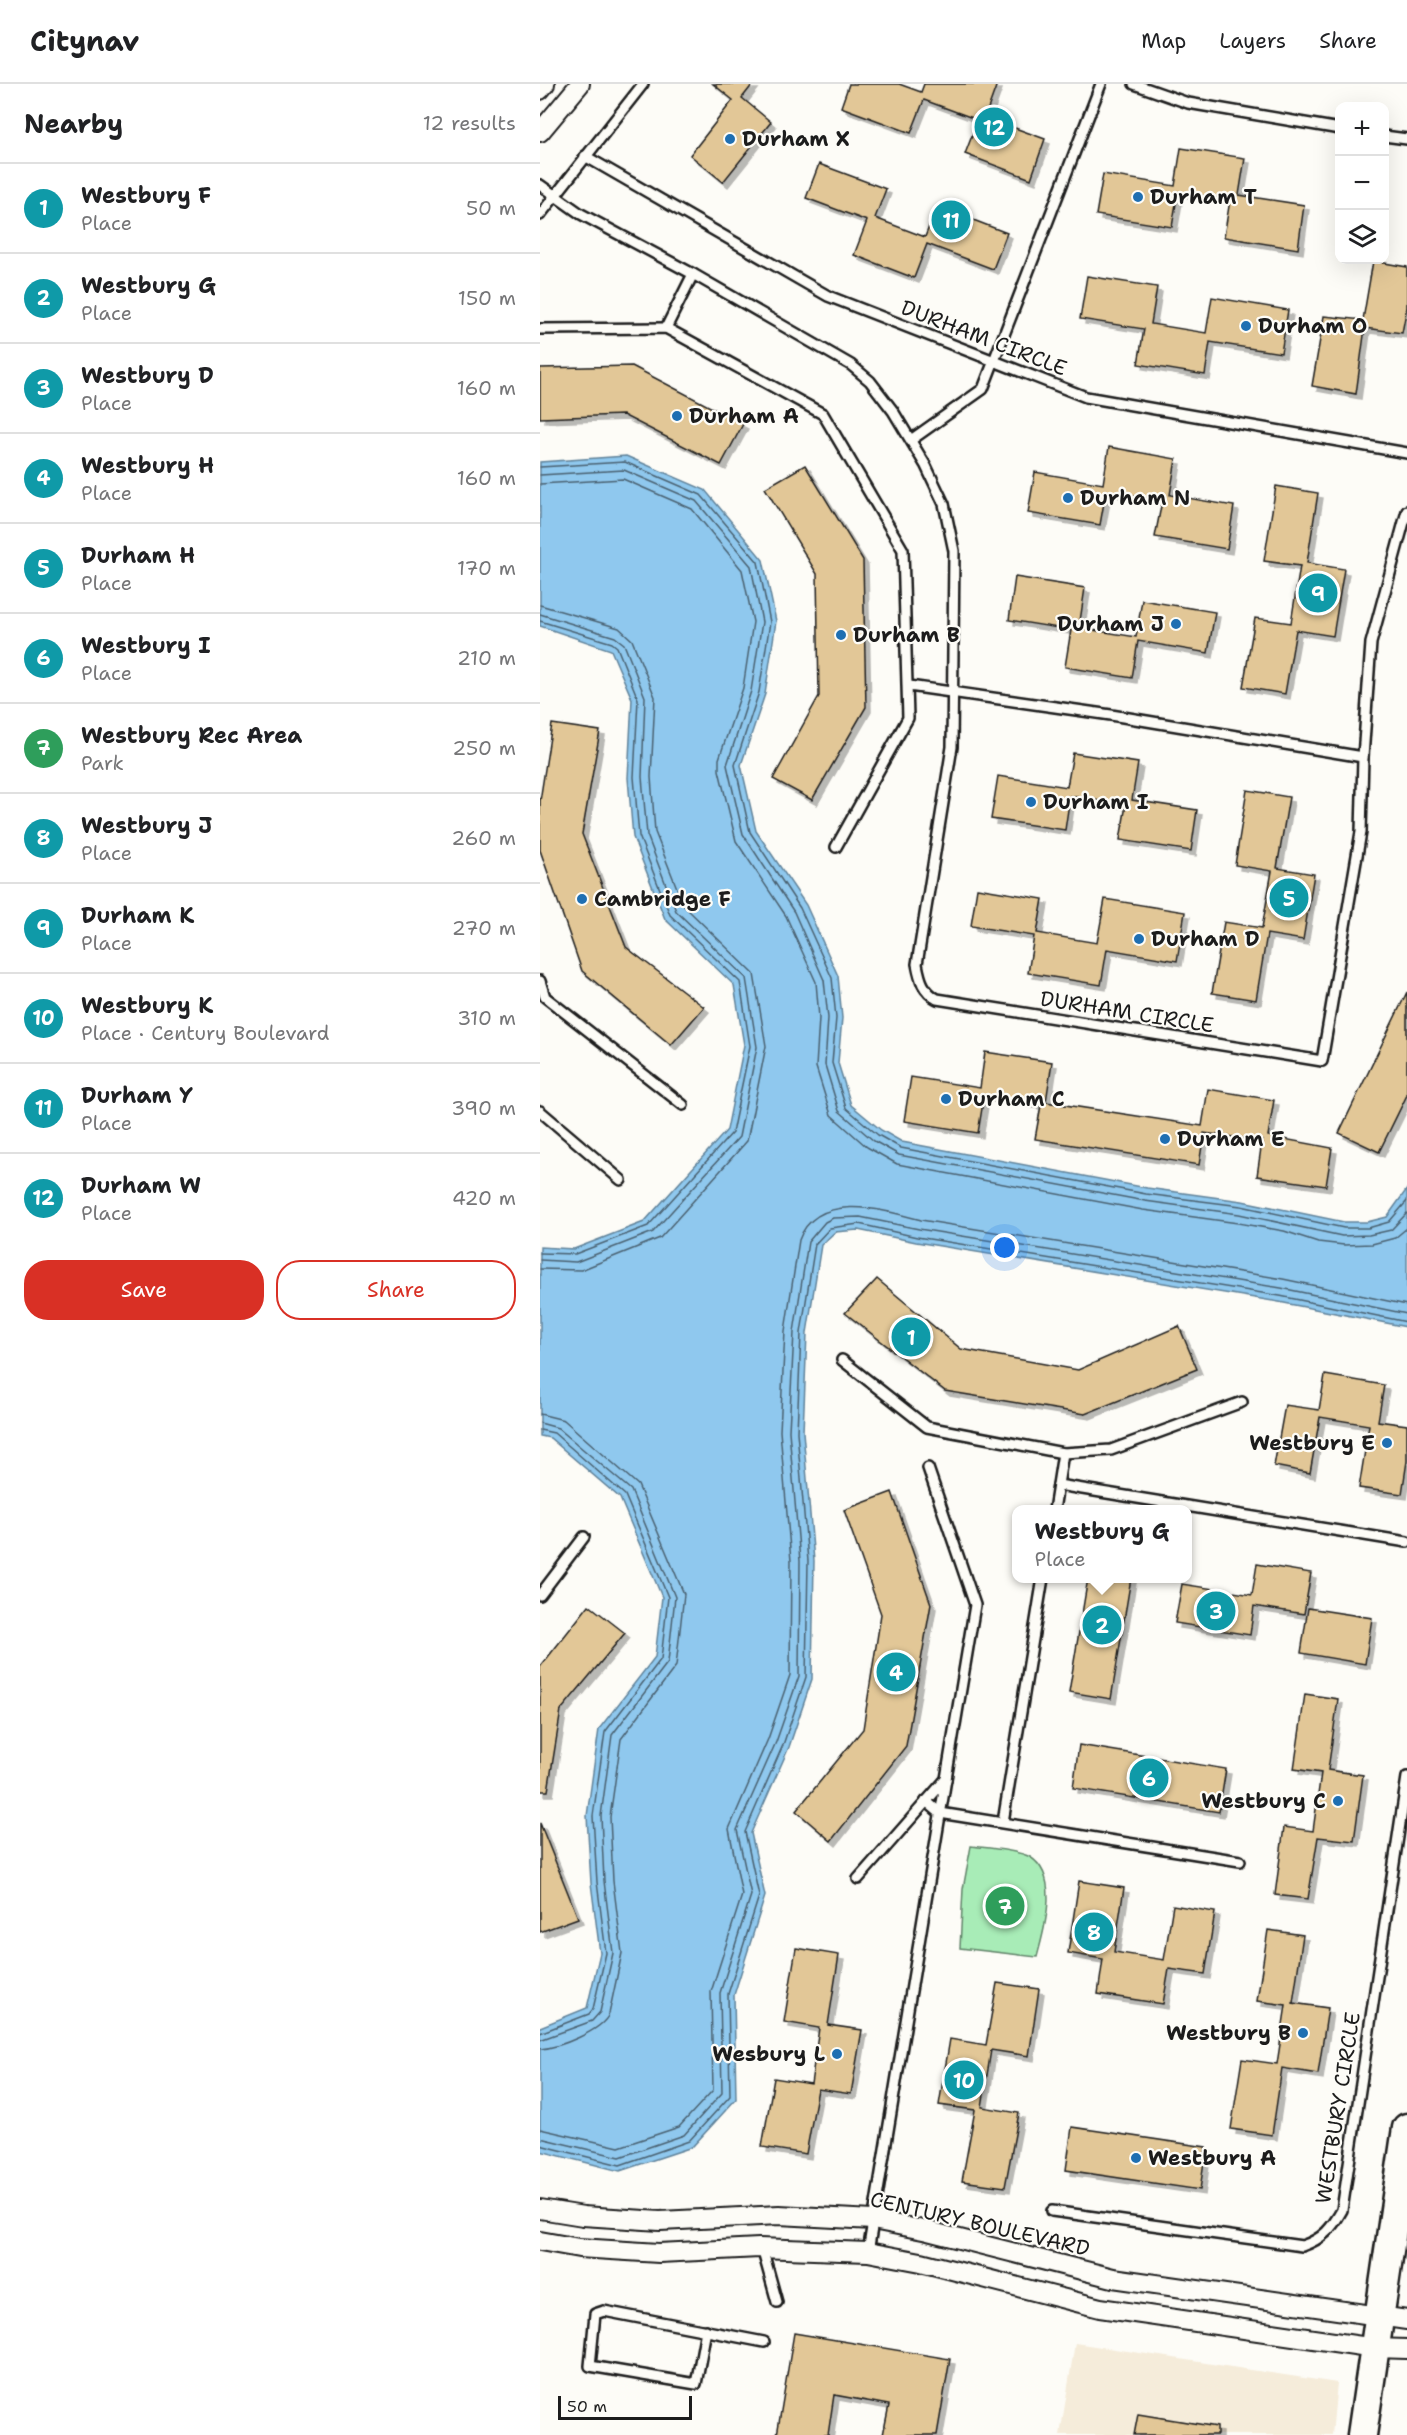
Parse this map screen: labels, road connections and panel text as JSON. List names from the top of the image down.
{
  "streets": {
    "street": ["CENTURY BOULEVARD"],
    "lane": ["DURHAM CIRCLE", "WESTBURY CIRCLE"]
  },
  "places": [
    "Durham X",
    "Durham T",
    "Durham O",
    "Durham A",
    "Durham N",
    "Durham J",
    "Durham B",
    "Durham I",
    "Cambridge F",
    "Durham D",
    "Durham C",
    "Durham E",
    "Westbury E",
    "Westbury C",
    "Westbury B",
    "Wesbury L",
    "Westbury A"
  ],
  "scale_bar": "50 m",
  "page": {
    "header": "Citynav",
    "nav": ["Map", "Layers", "Share"],
    "heading": ["Nearby", "12 results"],
    "map_buttons": ["+", "−"],
    "pins": [
      "12",
      "11",
      "9",
      "5",
      "1",
      "3",
      "2",
      "4",
      "6",
      "7",
      "8",
      "10"
    ],
    "list": [
      {
        "mark": "1",
        "name": "Westbury F",
        "note": "Place",
        "value": "50 m"
      },
      {
        "mark": "2",
        "name": "Westbury G",
        "note": "Place",
        "value": "150 m"
      },
      {
        "mark": "3",
        "name": "Westbury D",
        "note": "Place",
        "value": "160 m"
      },
      {
        "mark": "4",
        "name": "Westbury H",
        "note": "Place",
        "value": "160 m"
      },
      {
        "mark": "5",
        "name": "Durham H",
        "note": "Place",
        "value": "170 m"
      },
      {
        "mark": "6",
        "name": "Westbury I",
        "note": "Place",
        "value": "210 m"
      },
      {
        "mark": "7",
        "name": "Westbury Rec Area",
        "note": "Park",
        "value": "250 m"
      },
      {
        "mark": "8",
        "name": "Westbury J",
        "note": "Place",
        "value": "260 m"
      },
      {
        "mark": "9",
        "name": "Durham K",
        "note": "Place",
        "value": "270 m"
      },
      {
        "mark": "10",
        "name": "Westbury K",
        "note": "Place · Century Boulevard",
        "value": "310 m"
      },
      {
        "mark": "11",
        "name": "Durham Y",
        "note": "Place",
        "value": "390 m"
      },
      {
        "mark": "12",
        "name": "Durham W",
        "note": "Place",
        "value": "420 m"
      }
    ],
    "buttons": ["Save", "Share"],
    "popup": ["Westbury G", "Place"],
    "scale": "50 m"
  }
}
